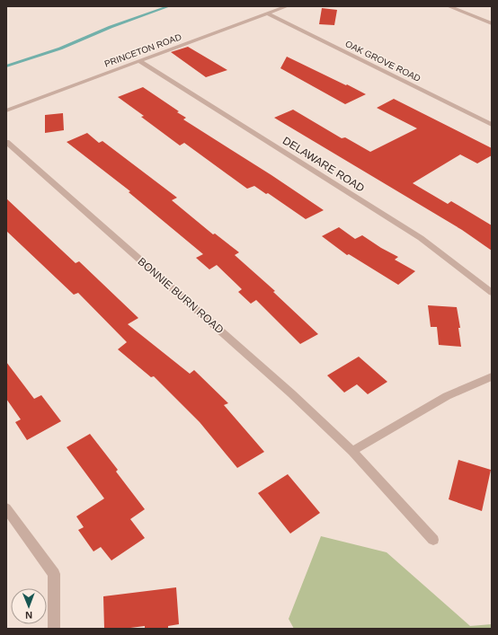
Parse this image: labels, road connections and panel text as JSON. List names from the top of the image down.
{
  "streets": {
    "street": [
      "PRINCETON ROAD",
      "OAK GROVE ROAD",
      "DELAWARE ROAD",
      "BONNIE BURN ROAD"
    ]
  },
  "crossings": [
    ["PRINCETON ROAD", "OAK GROVE ROAD"],
    ["PRINCETON ROAD", "DELAWARE ROAD"]
  ],
  "north": "bottom"
}
